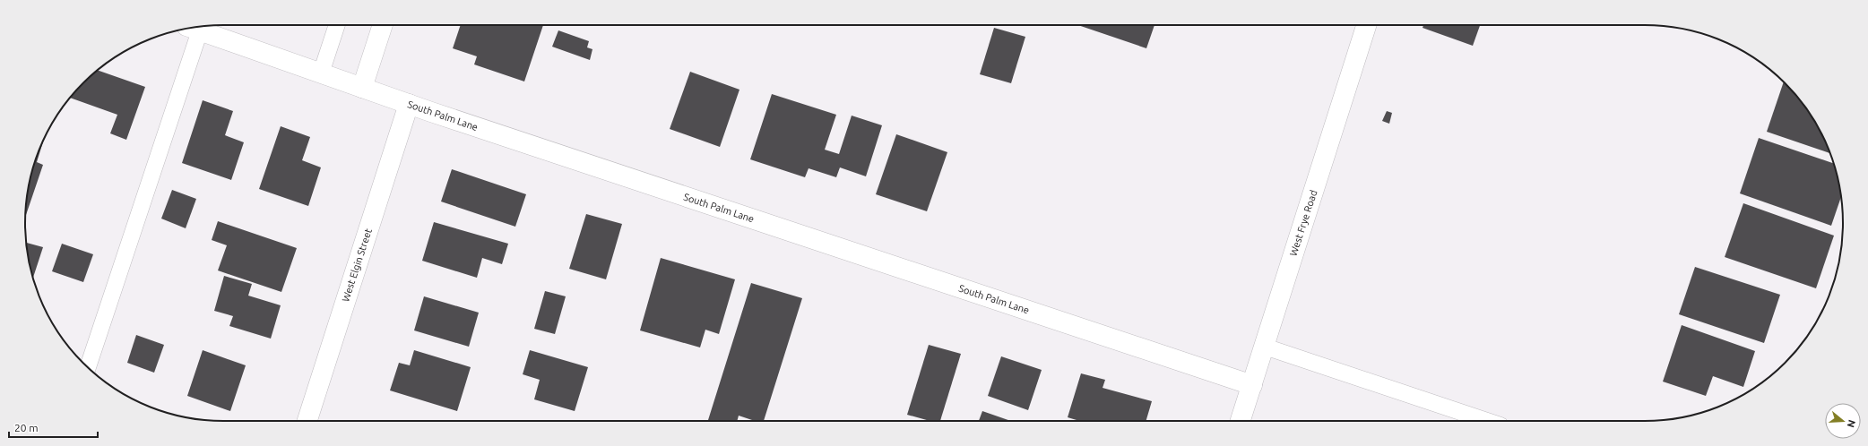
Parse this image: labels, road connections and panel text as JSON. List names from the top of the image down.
{
  "streets": {
    "street": ["South Palm Lane", "West Frye Road", "West Elgin Street"]
  },
  "crossings": [
    ["South Palm Lane", "West Frye Road"],
    ["South Palm Lane", "West Elgin Street"]
  ],
  "scale_bar": "20 m",
  "north": "right"
}
